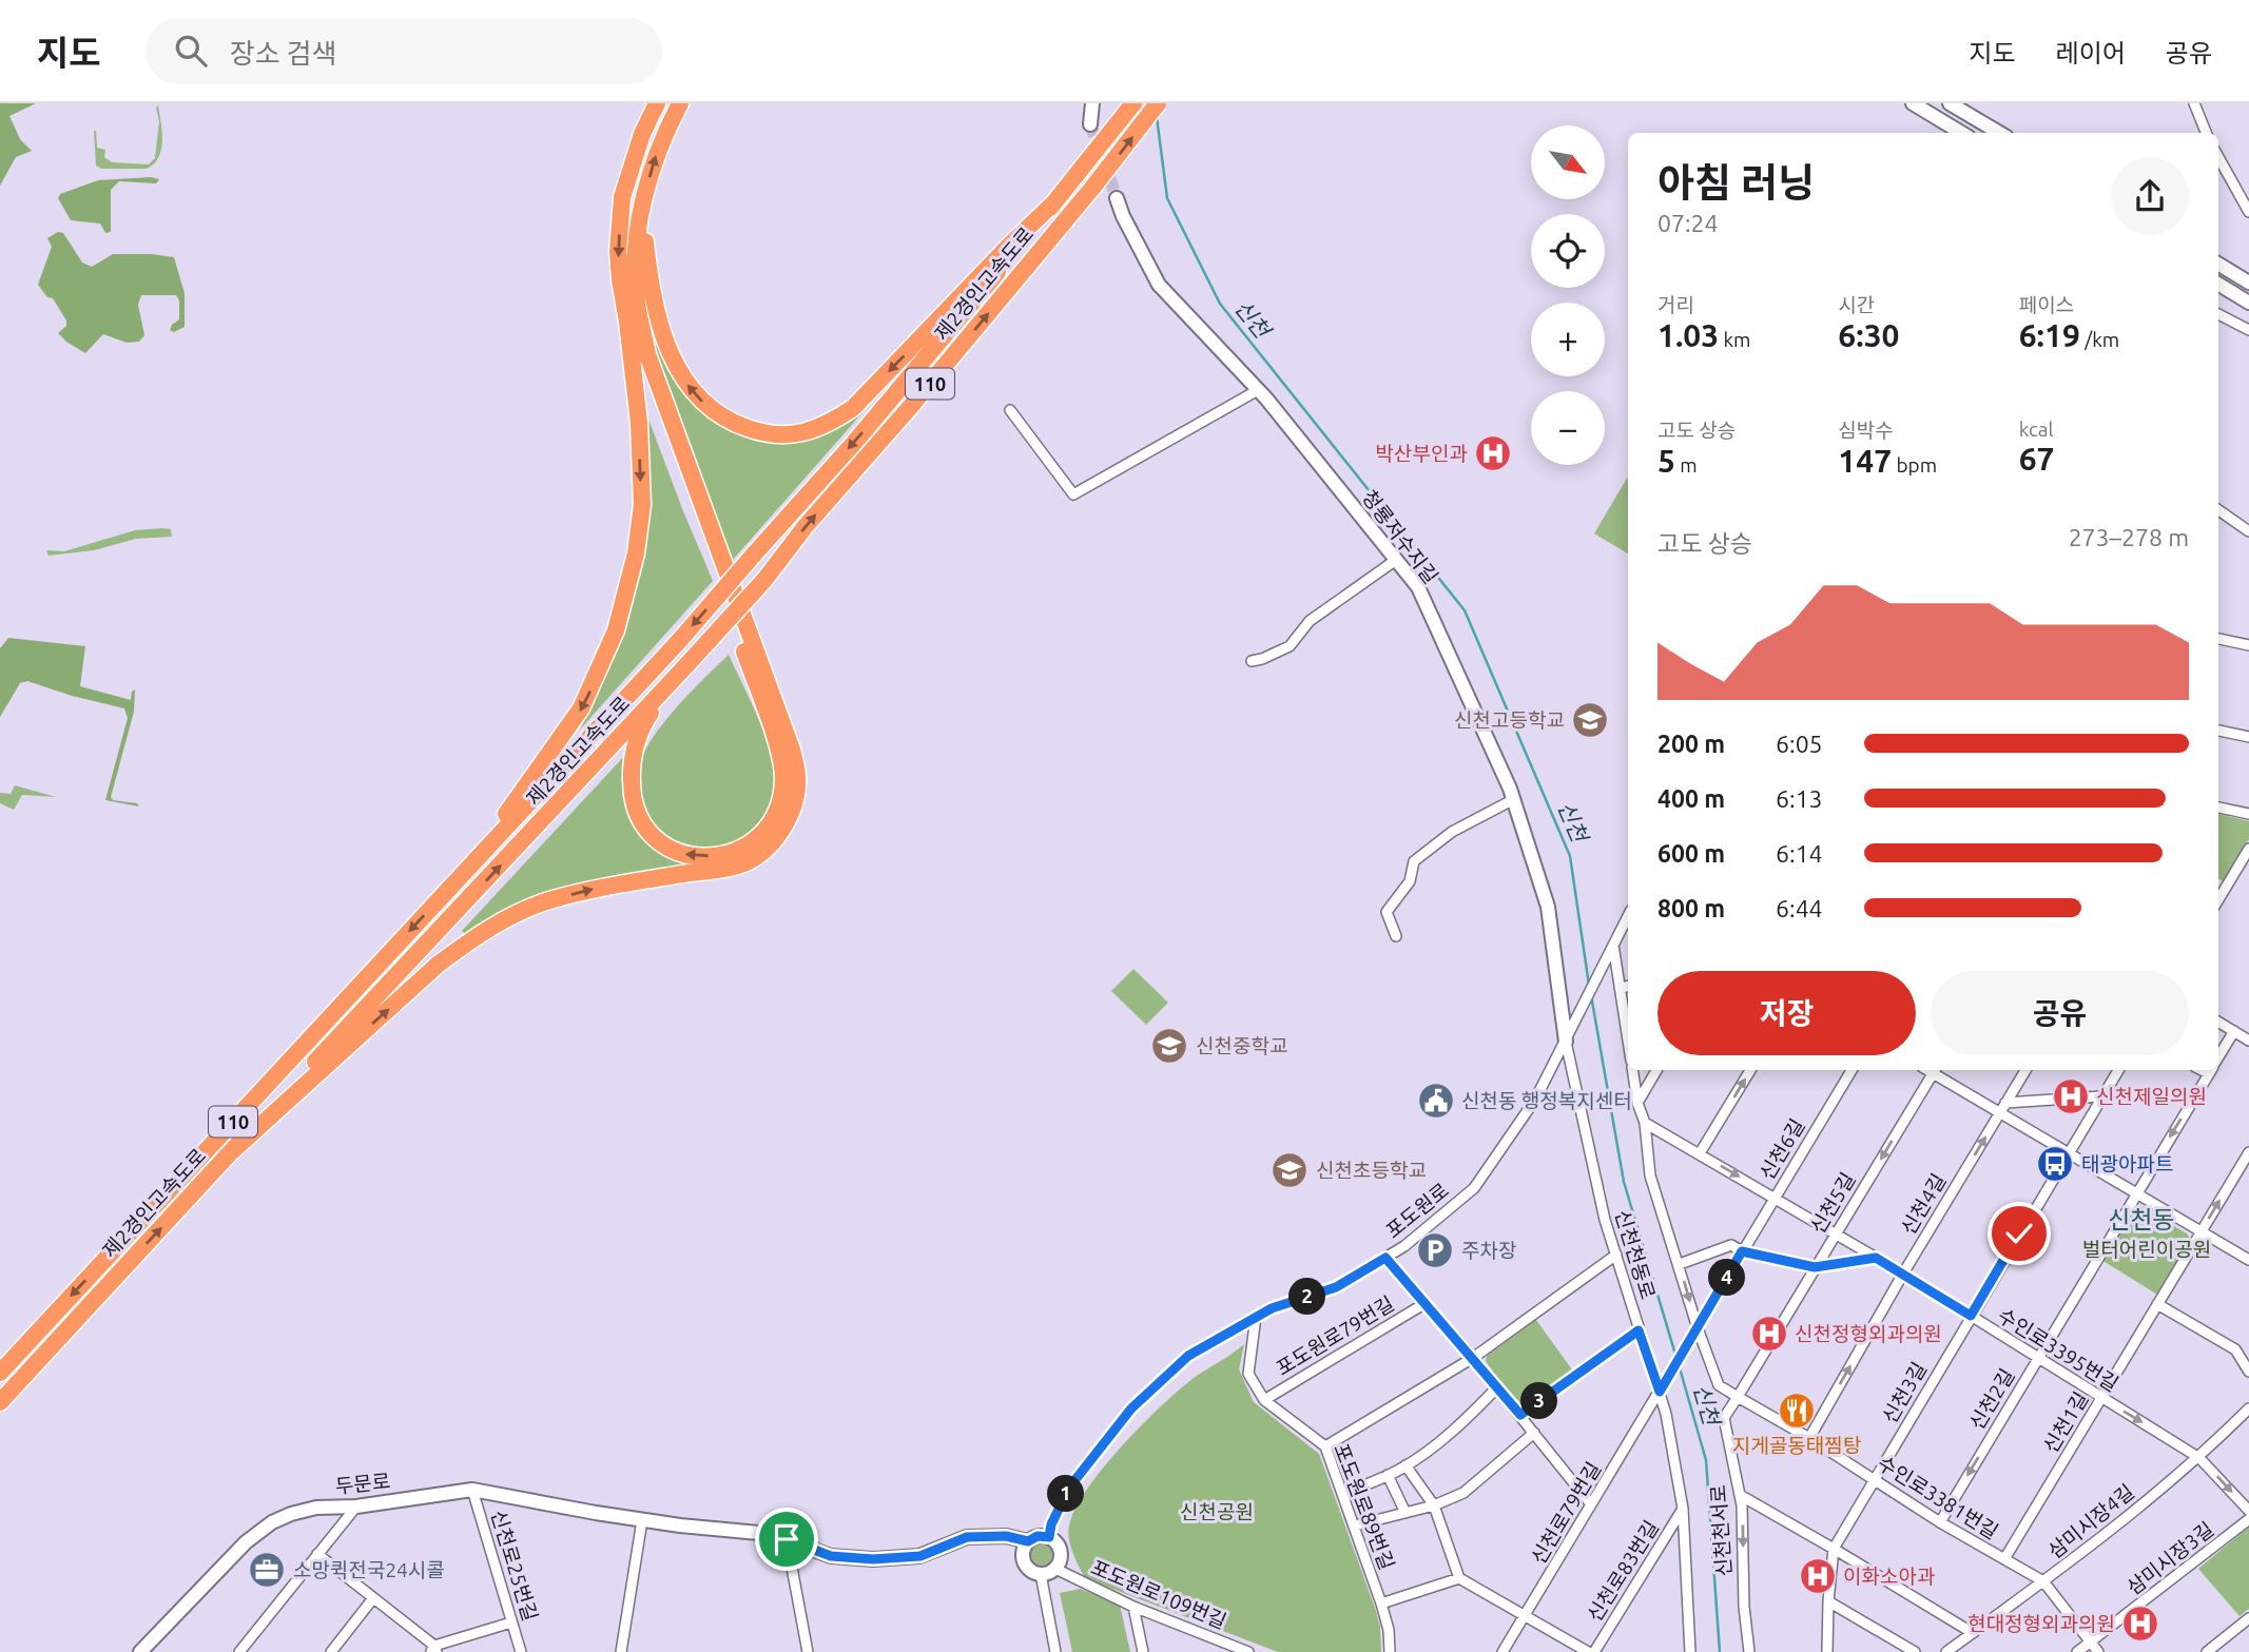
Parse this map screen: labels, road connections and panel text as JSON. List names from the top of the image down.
{
  "streets": {
    "highway": ["제2경인고속도로", "110"],
    "street": [
      "청룡저수지길",
      "신천6길",
      "신천5길",
      "신천4길",
      "포도원로",
      "신천천동로",
      "포도원로79번길",
      "수인로3395번길",
      "신천3길",
      "신천2길",
      "신천1길",
      "두문로",
      "수인로3381번길",
      "포도원로89번길",
      "신천로79번길",
      "삼미시장4길",
      "신천천서로",
      "삼미시장3길",
      "신천로25번길",
      "신천로83번길",
      "포도원로109번길"
    ]
  },
  "crossings": [
    ["청룡저수지길", "포도원로"],
    ["청룡저수지길", "신천천동로"],
    ["신천6길", "수인로3395번길"],
    ["신천6길", "신천로79번길"],
    ["신천5길", "수인로3395번길"],
    ["신천5길", "수인로3381번길"],
    ["신천5길", "신천천서로"],
    ["신천4길", "수인로3395번길"],
    ["신천4길", "수인로3381번길"],
    ["포도원로", "신천천동로"],
    ["포도원로", "포도원로79번길"],
    ["포도원로", "두문로"],
    ["포도원로", "포도원로89번길"],
    ["포도원로", "포도원로109번길"],
    ["신천천동로", "신천로79번길"],
    ["신천천동로", "신천로83번길"],
    ["포도원로79번길", "포도원로89번길"],
    ["포도원로79번길", "신천로79번길"],
    ["수인로3395번길", "신천3길"],
    ["수인로3395번길", "신천2길"],
    ["수인로3395번길", "신천1길"],
    ["수인로3395번길", "삼미시장4길"],
    ["신천3길", "수인로3381번길"],
    ["신천2길", "수인로3381번길"],
    ["신천1길", "수인로3381번길"],
    ["두문로", "신천로25번길"],
    ["두문로", "포도원로109번길"],
    ["수인로3381번길", "삼미시장4길"],
    ["수인로3381번길", "신천천서로"],
    ["수인로3381번길", "삼미시장3길"]
  ],
  "one_way": [
    "신천5길",
    "신천4길",
    "수인로3395번길",
    "신천2길",
    "신천천서로"
  ],
  "districts": ["신천동"],
  "water": ["신천"],
  "parks": ["벌터어린이공원", "신천공원"],
  "places": {
    "hospital": [
      "박산부인과",
      "신천제일의원",
      "신천정형외과의원",
      "이화소아과",
      "현대정형외과의원"
    ],
    "school or university": ["신천고등학교", "신천중학교", "신천초등학교"],
    "public building": ["신천동 행정복지센터"],
    "bus stop": ["태광아파트"],
    "parking": ["주차장"],
    "restaurant": ["지게골동태찜탕"],
    "office": ["소망퀵전국24시콜"]
  },
  "north": "bottom right",
  "page": {
    "header": "지도",
    "search": "장소 검색",
    "nav": ["지도", "레이어", "공유"],
    "map_buttons": ["+", "−"],
    "heading": ["아침 러닝", "07:24"],
    "stats": [
      ["거리", "1.03 km"],
      ["시간", "6:30"],
      ["페이스", "6:19 /km"],
      ["고도 상승", "5 m"],
      ["심박수", "147 bpm"],
      ["kcal", "67"]
    ],
    "chart": ["고도 상승", "273–278 m"],
    "list": [
      {
        "name": "200 m",
        "note": "6:05"
      },
      {
        "name": "400 m",
        "note": "6:13"
      },
      {
        "name": "600 m",
        "note": "6:14"
      },
      {
        "name": "800 m",
        "note": "6:44"
      }
    ],
    "buttons": ["저장", "공유"],
    "pins": [
      "4",
      "2",
      "3",
      "1"
    ]
  }
}
